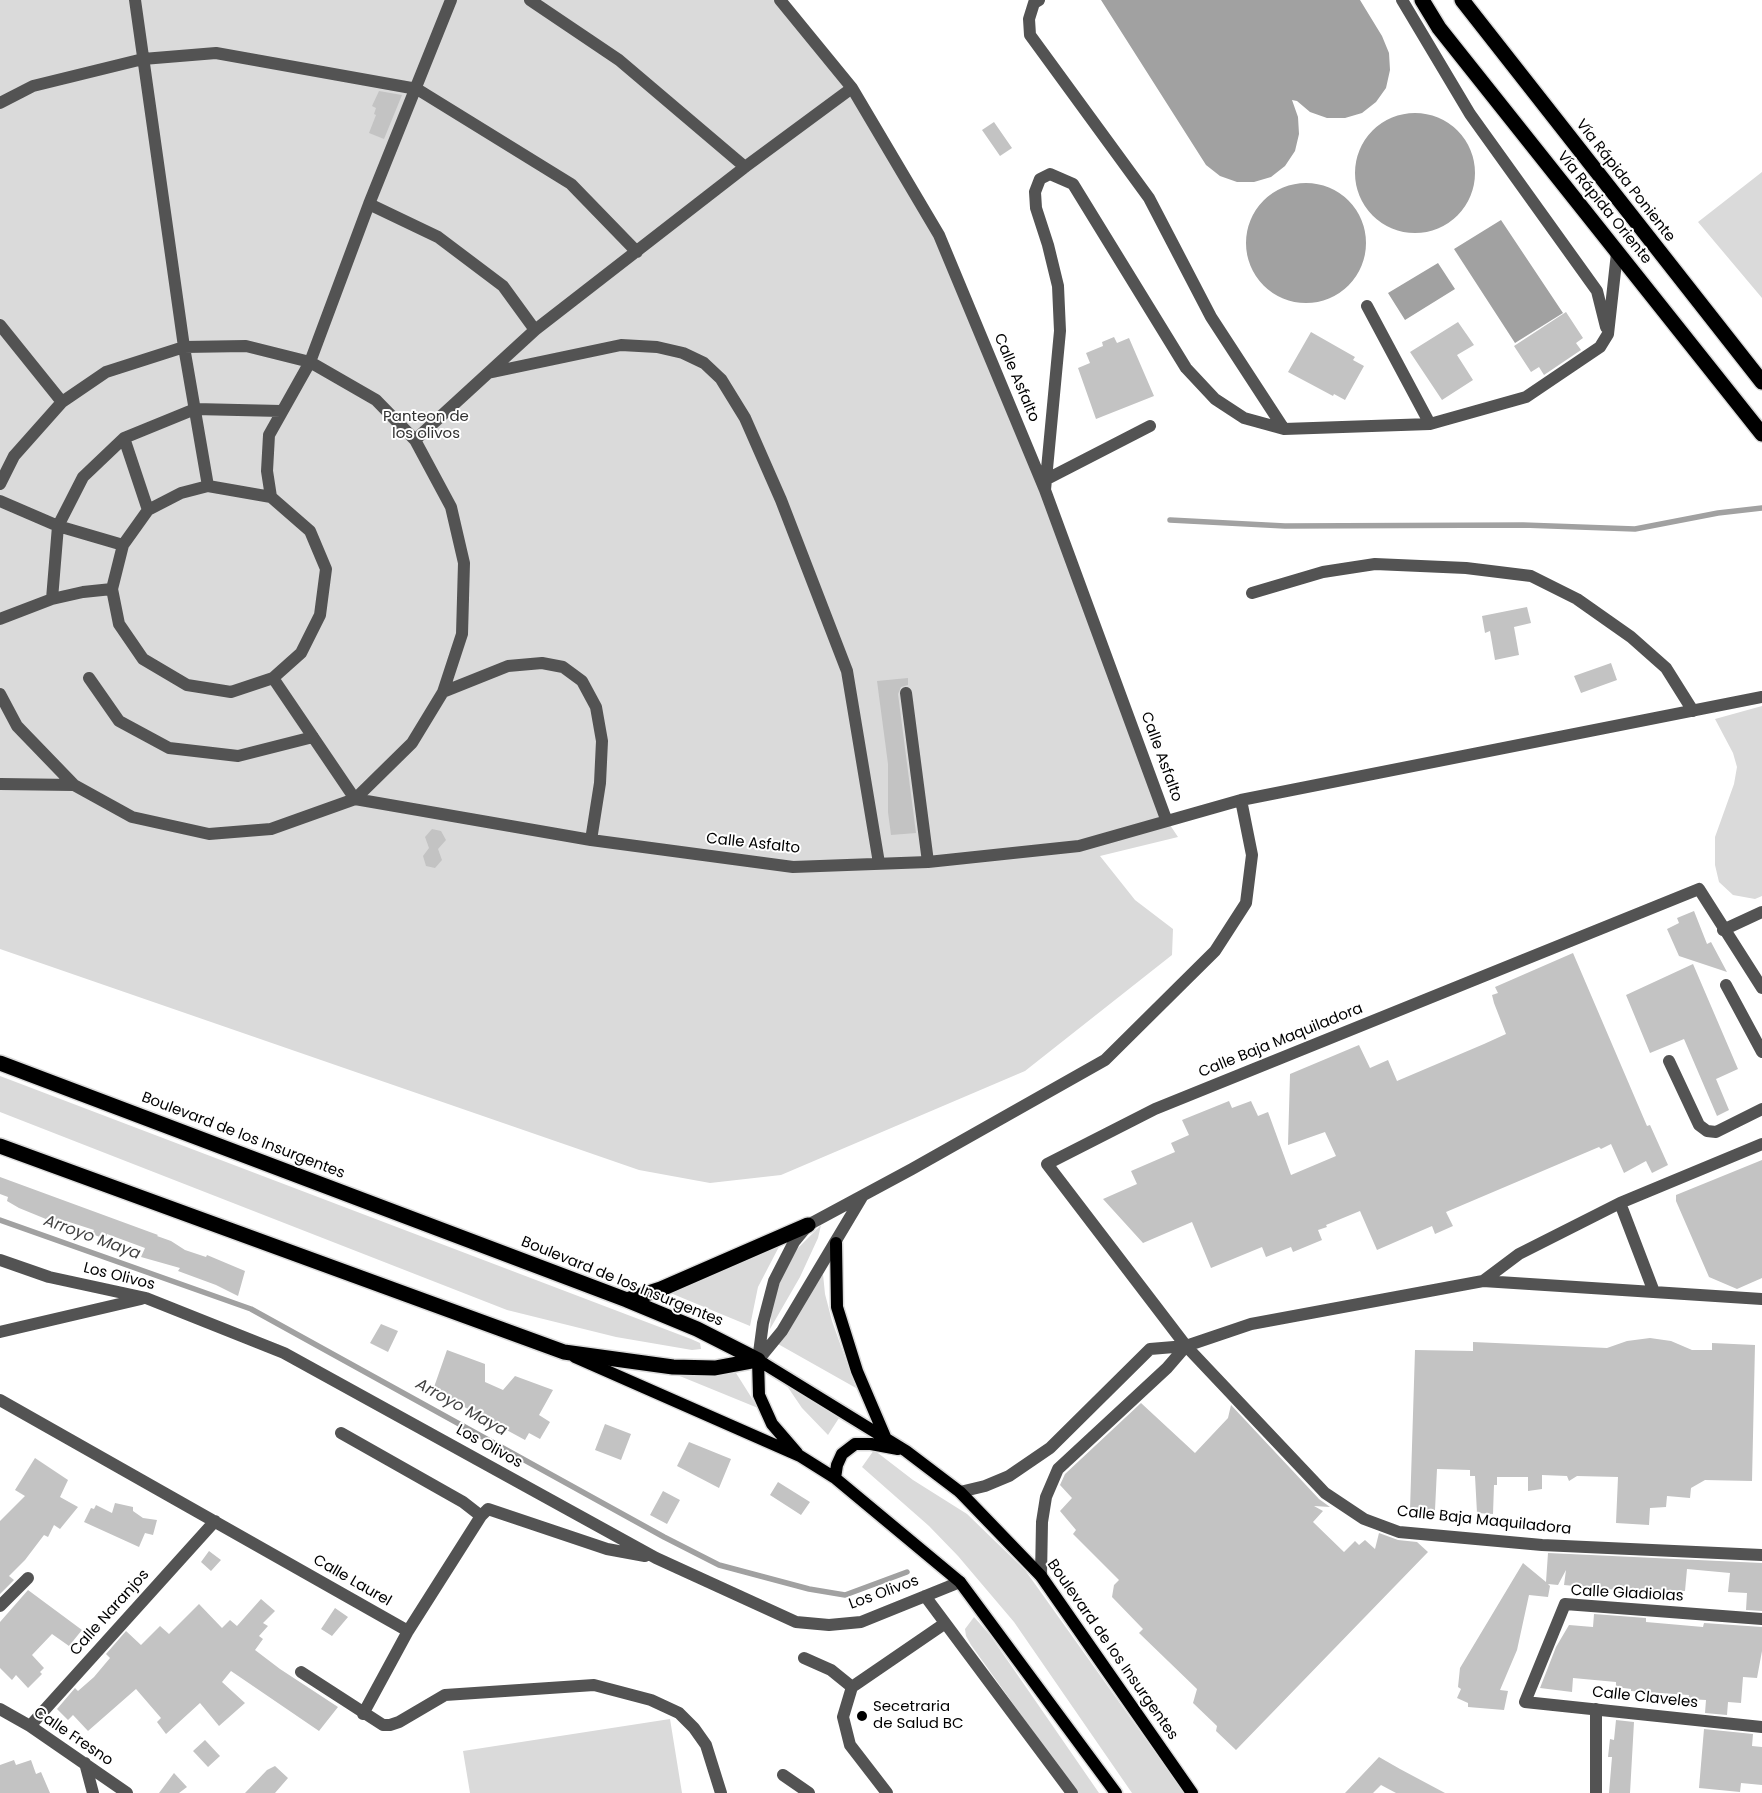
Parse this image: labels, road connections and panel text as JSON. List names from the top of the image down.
{
  "streets": {
    "highway": ["Vía Rápida Poniente", "Vía Rápida Oriente", "Boulevard de los Insurgentes"],
    "street": [
      "Calle Asfalto",
      "Calle Baja Maquiladora",
      "Los Olivos",
      "Calle Laurel",
      "Calle Gladiolas",
      "Calle Naranjos",
      "Calle Claveles",
      "Calle Fresno"
    ]
  },
  "crossings": [
    ["Calle Laurel", "Calle Naranjos"],
    ["Calle Gladiolas", "Calle Claveles"],
    ["Calle Naranjos", "Calle Fresno"]
  ],
  "water": ["Arroyo Maya"],
  "parks": ["Panteon de los olivos"],
  "places": ["Secetraria de Salud BC"]
}
